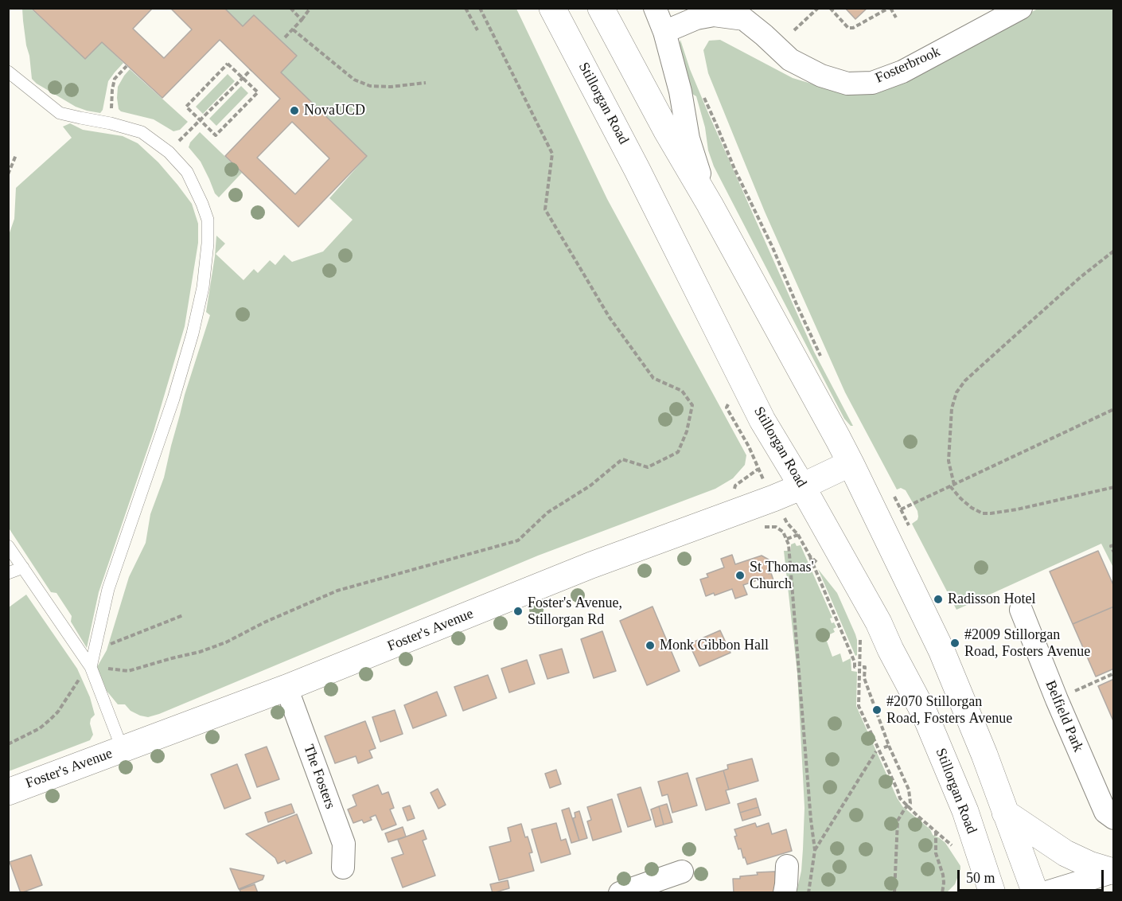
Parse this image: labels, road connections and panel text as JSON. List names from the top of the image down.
{
  "streets": {
    "main road": ["Stillorgan Road", "Foster's Avenue"],
    "street": ["Fosterbrook", "Belfield Park", "The Fosters"]
  },
  "crossings": [
    ["Stillorgan Road", "Foster's Avenue"],
    ["Foster's Avenue", "The Fosters"]
  ],
  "places": [
    "NovaUCD",
    "St Thomas' Church",
    "Radisson Hotel",
    "Foster's Avenue, Stillorgan Rd",
    "#2009 Stillorgan Road, Fosters Avenue",
    "Monk Gibbon Hall",
    "#2070 Stillorgan Road, Fosters Avenue"
  ],
  "scale_bar": "50 m"
}
